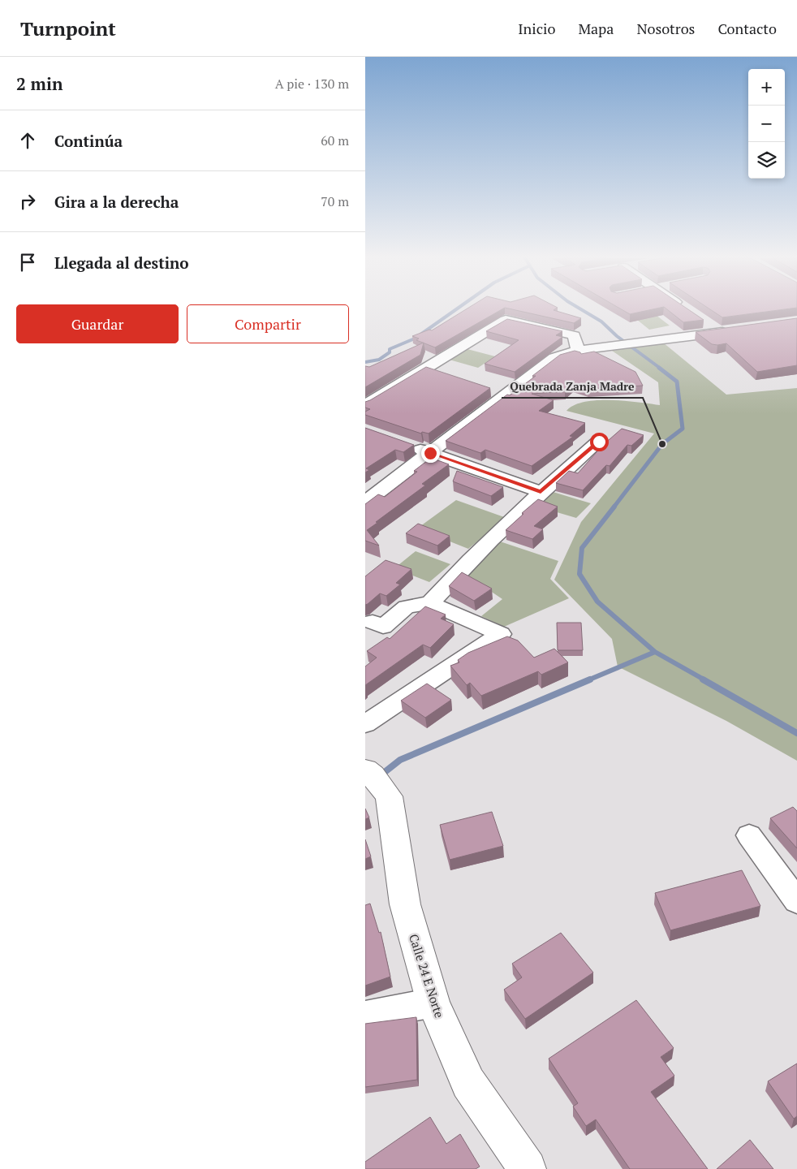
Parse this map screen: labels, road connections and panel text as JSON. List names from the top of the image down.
{
  "streets": {
    "main road": ["Calle 24 E Norte"]
  },
  "places": ["Quebrada Zanja Madre"],
  "page": {
    "header": "Turnpoint",
    "nav": [
      "Inicio",
      "Mapa",
      "Nosotros",
      "Contacto"
    ],
    "heading": ["2 min", "A pie · 130 m"],
    "map_buttons": ["+", "−"],
    "list": [
      ["Continúa", "60 m"],
      ["Gira a la derecha", "70 m"],
      "Llegada al destino"
    ],
    "buttons": ["Guardar", "Compartir"]
  }
}
